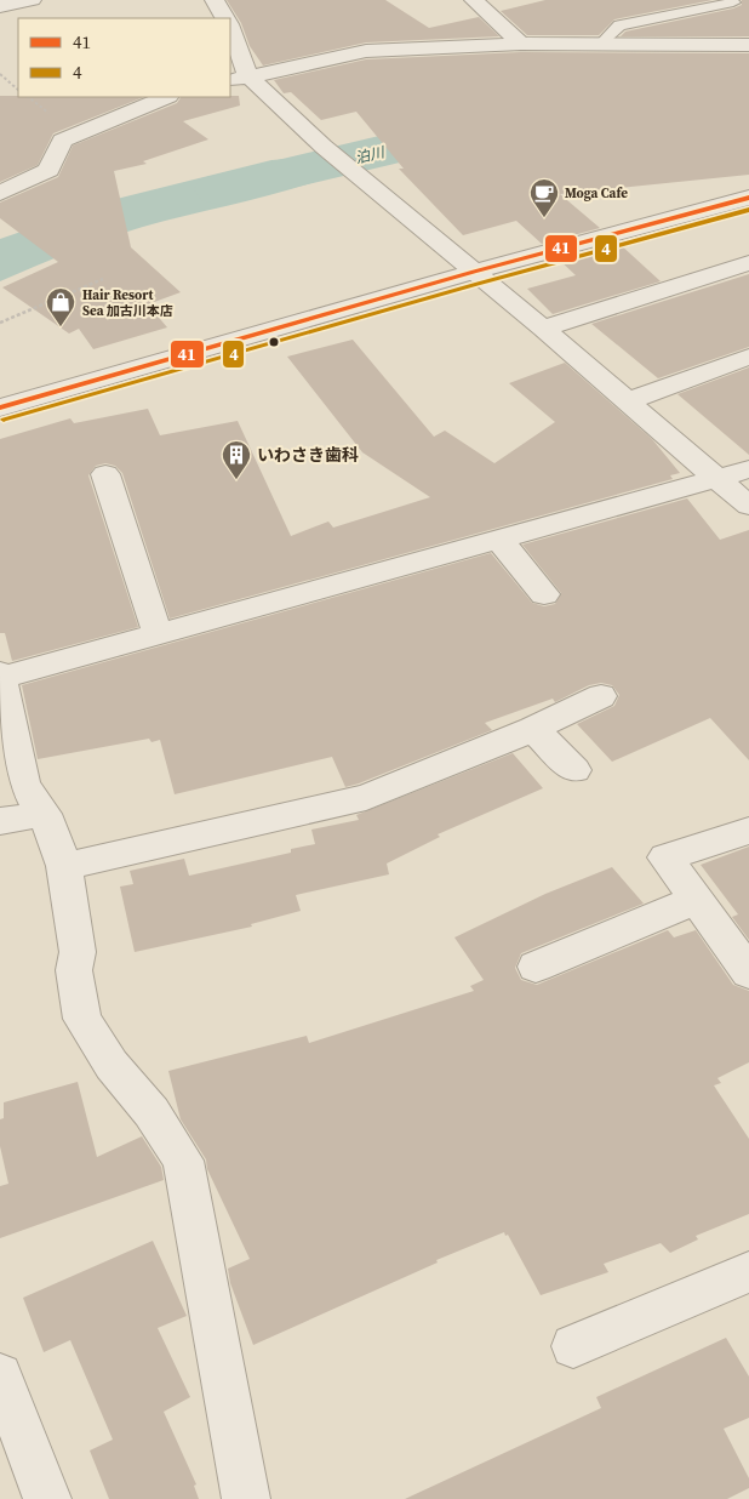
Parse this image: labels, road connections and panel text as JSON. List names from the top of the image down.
{
  "water": ["泊川"],
  "places": {
    "cafe": ["Moga Cafe"],
    "shop": ["Hair Resort Sea 加古川本店"],
    "building": ["いわさき歯科"]
  },
  "lines": ["transit line 41", "transit line 4"],
  "legend": ["41", "4"]
}
